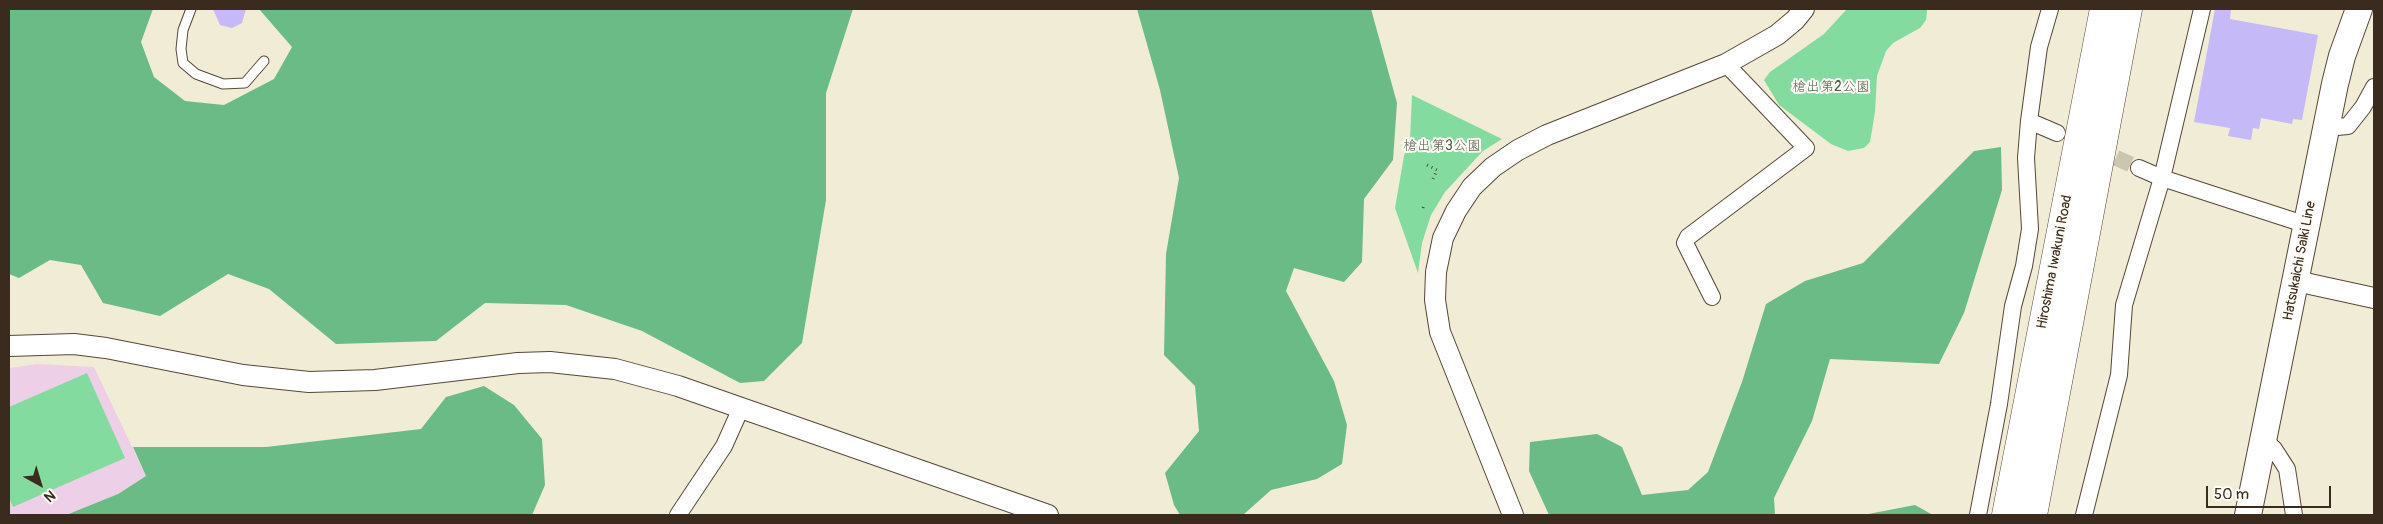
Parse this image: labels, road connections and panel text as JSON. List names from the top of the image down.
{
  "streets": {
    "highway": ["Hiroshima Iwakuni Road"],
    "main road": ["Hatsukaichi Saiki Line"]
  },
  "parks": ["槍出第2公園", "槍出第3公園"],
  "scale_bar": "50 m",
  "north": "bottom right"
}
